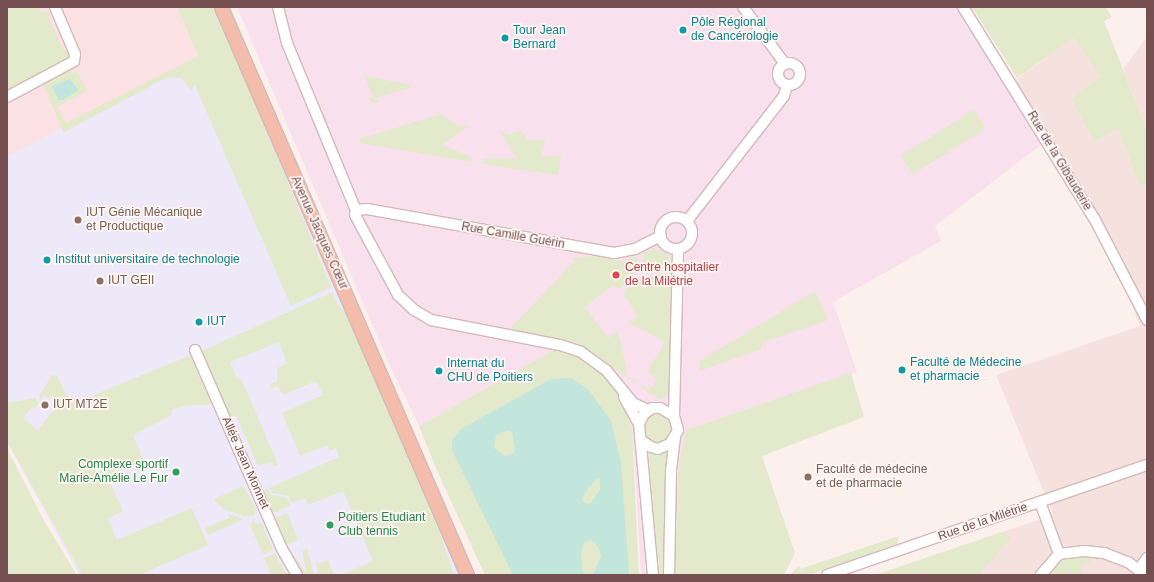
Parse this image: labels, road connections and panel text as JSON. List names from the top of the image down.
{
  "streets": {
    "main road": ["Avenue Jacques Cœur"],
    "street": [
      "Rue de la Gibauderie",
      "Rue Camille Guérin",
      "Allée Jean Monnet",
      "Rue de la Milétrie"
    ]
  },
  "places": [
    "Pôle Régional de Cancérologie",
    "Tour Jean Bernard",
    "IUT Génie Mécanique et Productique",
    "Institut universitaire de technologie",
    "Centre hospitalier de la Milétrie",
    "IUT GEII",
    "IUT",
    "Faculté de Médecine et pharmacie",
    "Internat du CHU de Poitiers",
    "IUT MT2E",
    "Complexe sportif Marie-Amélie Le Fur",
    "Faculté de médecine et de pharmacie",
    "Poitiers Etudiant Club tennis"
  ]
}
